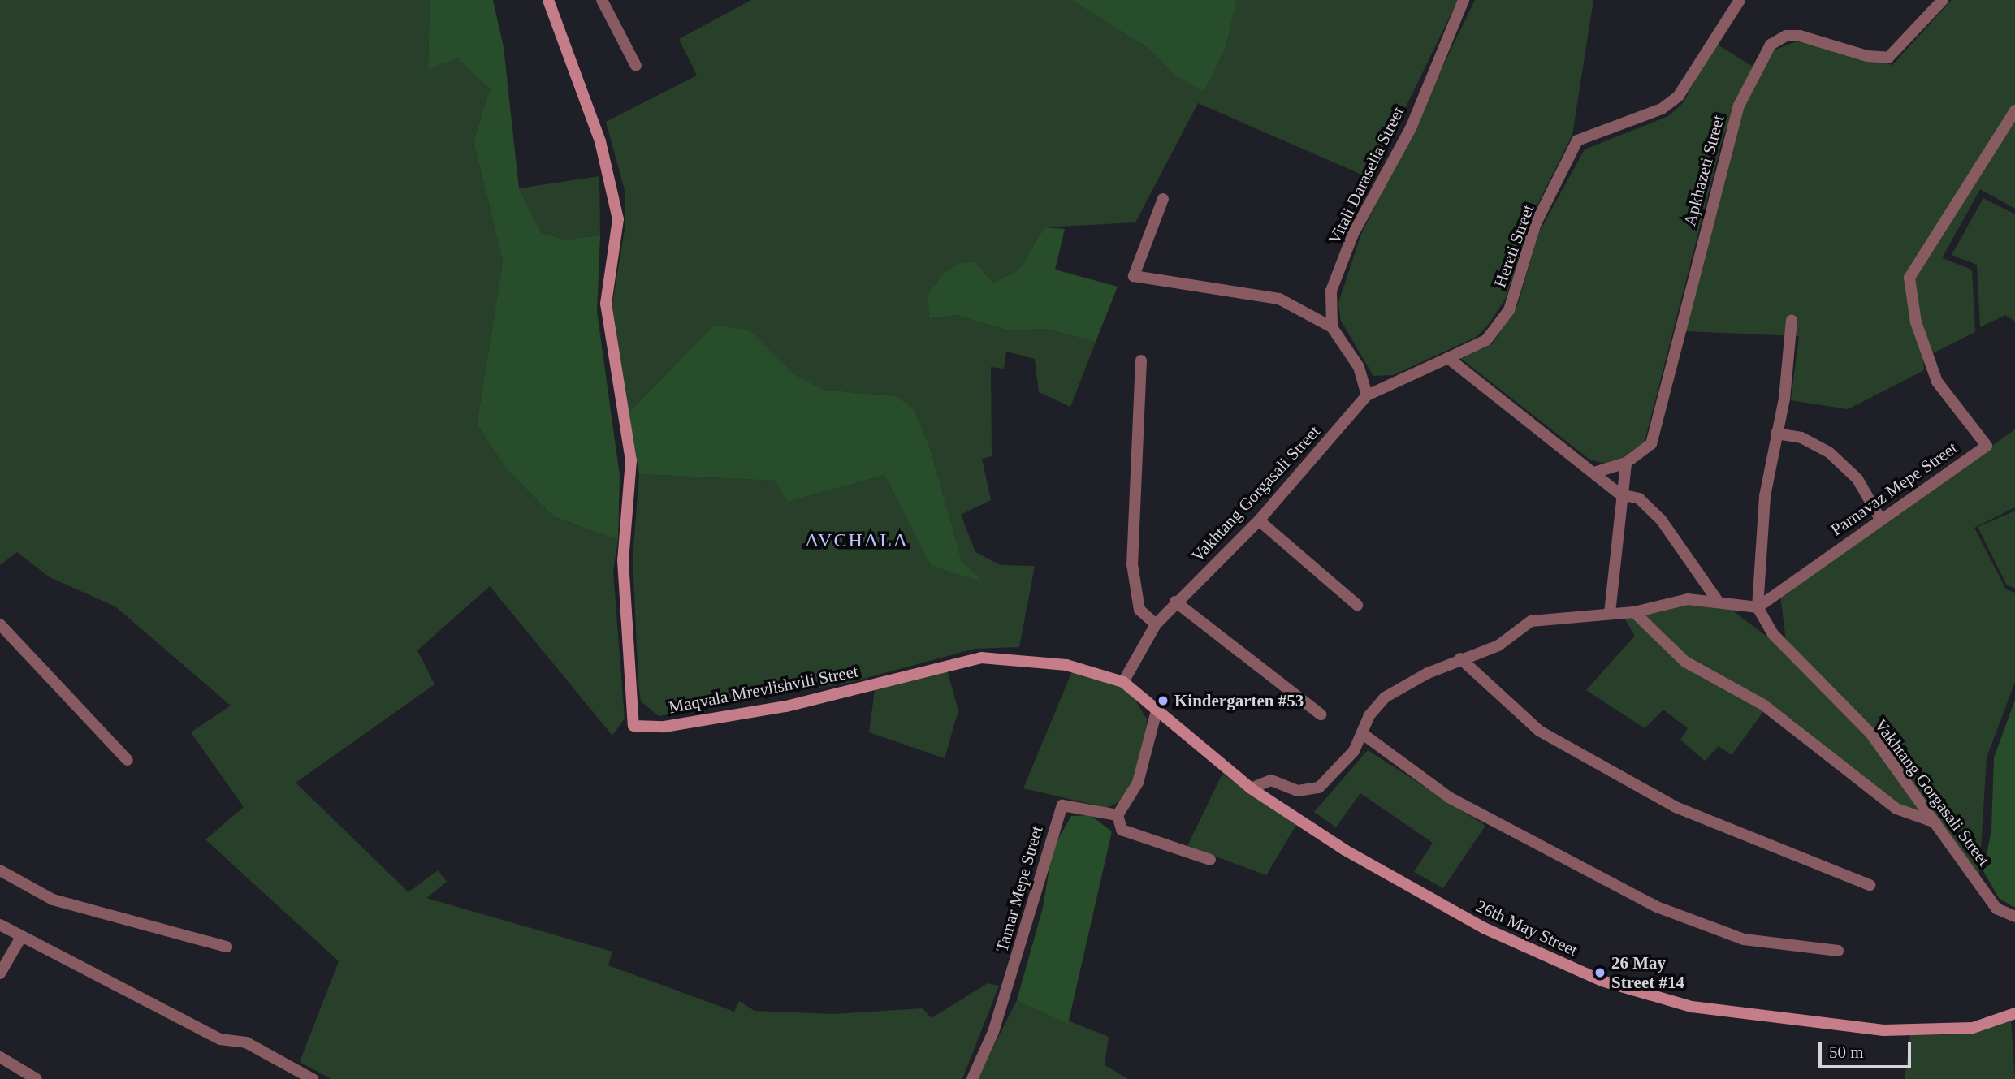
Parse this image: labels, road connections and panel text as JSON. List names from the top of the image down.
{
  "streets": {
    "street": [
      "Apkhazeti Street",
      "Vitali Daraselia Street",
      "Hereti Street",
      "Parnavaz Mepe Street",
      "Vakhtang Gorgasali Street",
      "Maqvala Mrevlishvili Street",
      "Tamar Mepe Street",
      "26th May Street"
    ]
  },
  "crossings": [
    ["Vitali Daraselia Street", "Vakhtang Gorgasali Street"],
    ["Hereti Street", "Vakhtang Gorgasali Street"],
    ["Parnavaz Mepe Street", "Vakhtang Gorgasali Street"],
    ["Vakhtang Gorgasali Street", "Maqvala Mrevlishvili Street"],
    ["Vakhtang Gorgasali Street", "26th May Street"],
    ["Maqvala Mrevlishvili Street", "26th May Street"]
  ],
  "districts": ["AVCHALA"],
  "places": ["Kindergarten #53", "26 May Street #14"],
  "scale_bar": "50 m"
}
